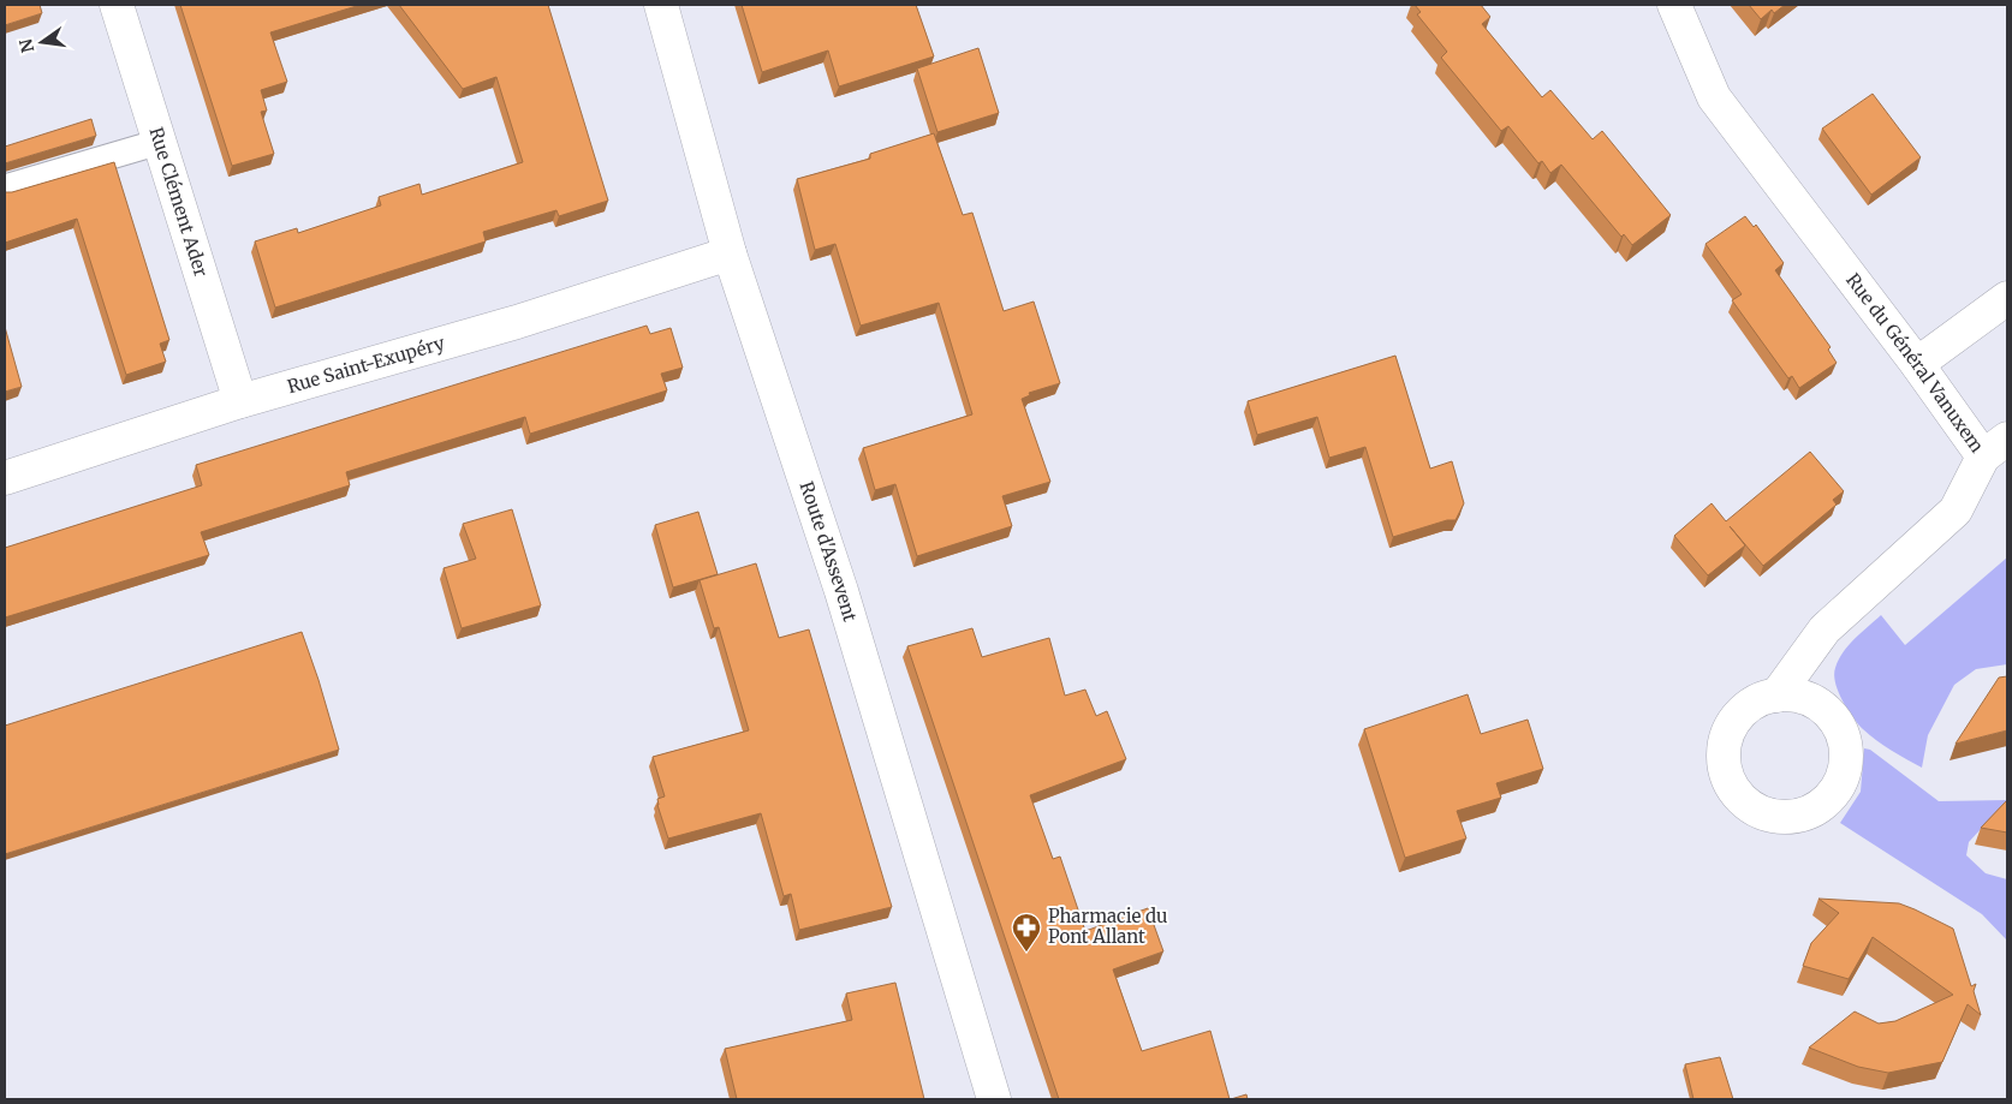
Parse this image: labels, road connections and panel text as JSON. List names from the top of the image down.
{
  "streets": {
    "street": [
      "Rue Clément Ader",
      "Rue du Général Vanuxem",
      "Rue Saint-Exupéry",
      "Route d'Assevent"
    ]
  },
  "crossings": [
    ["Rue Clément Ader", "Rue Saint-Exupéry"],
    ["Rue Saint-Exupéry", "Route d'Assevent"]
  ],
  "places": {
    "pharmacy": ["Pharmacie du Pont Allant"]
  },
  "north": "left"
}
